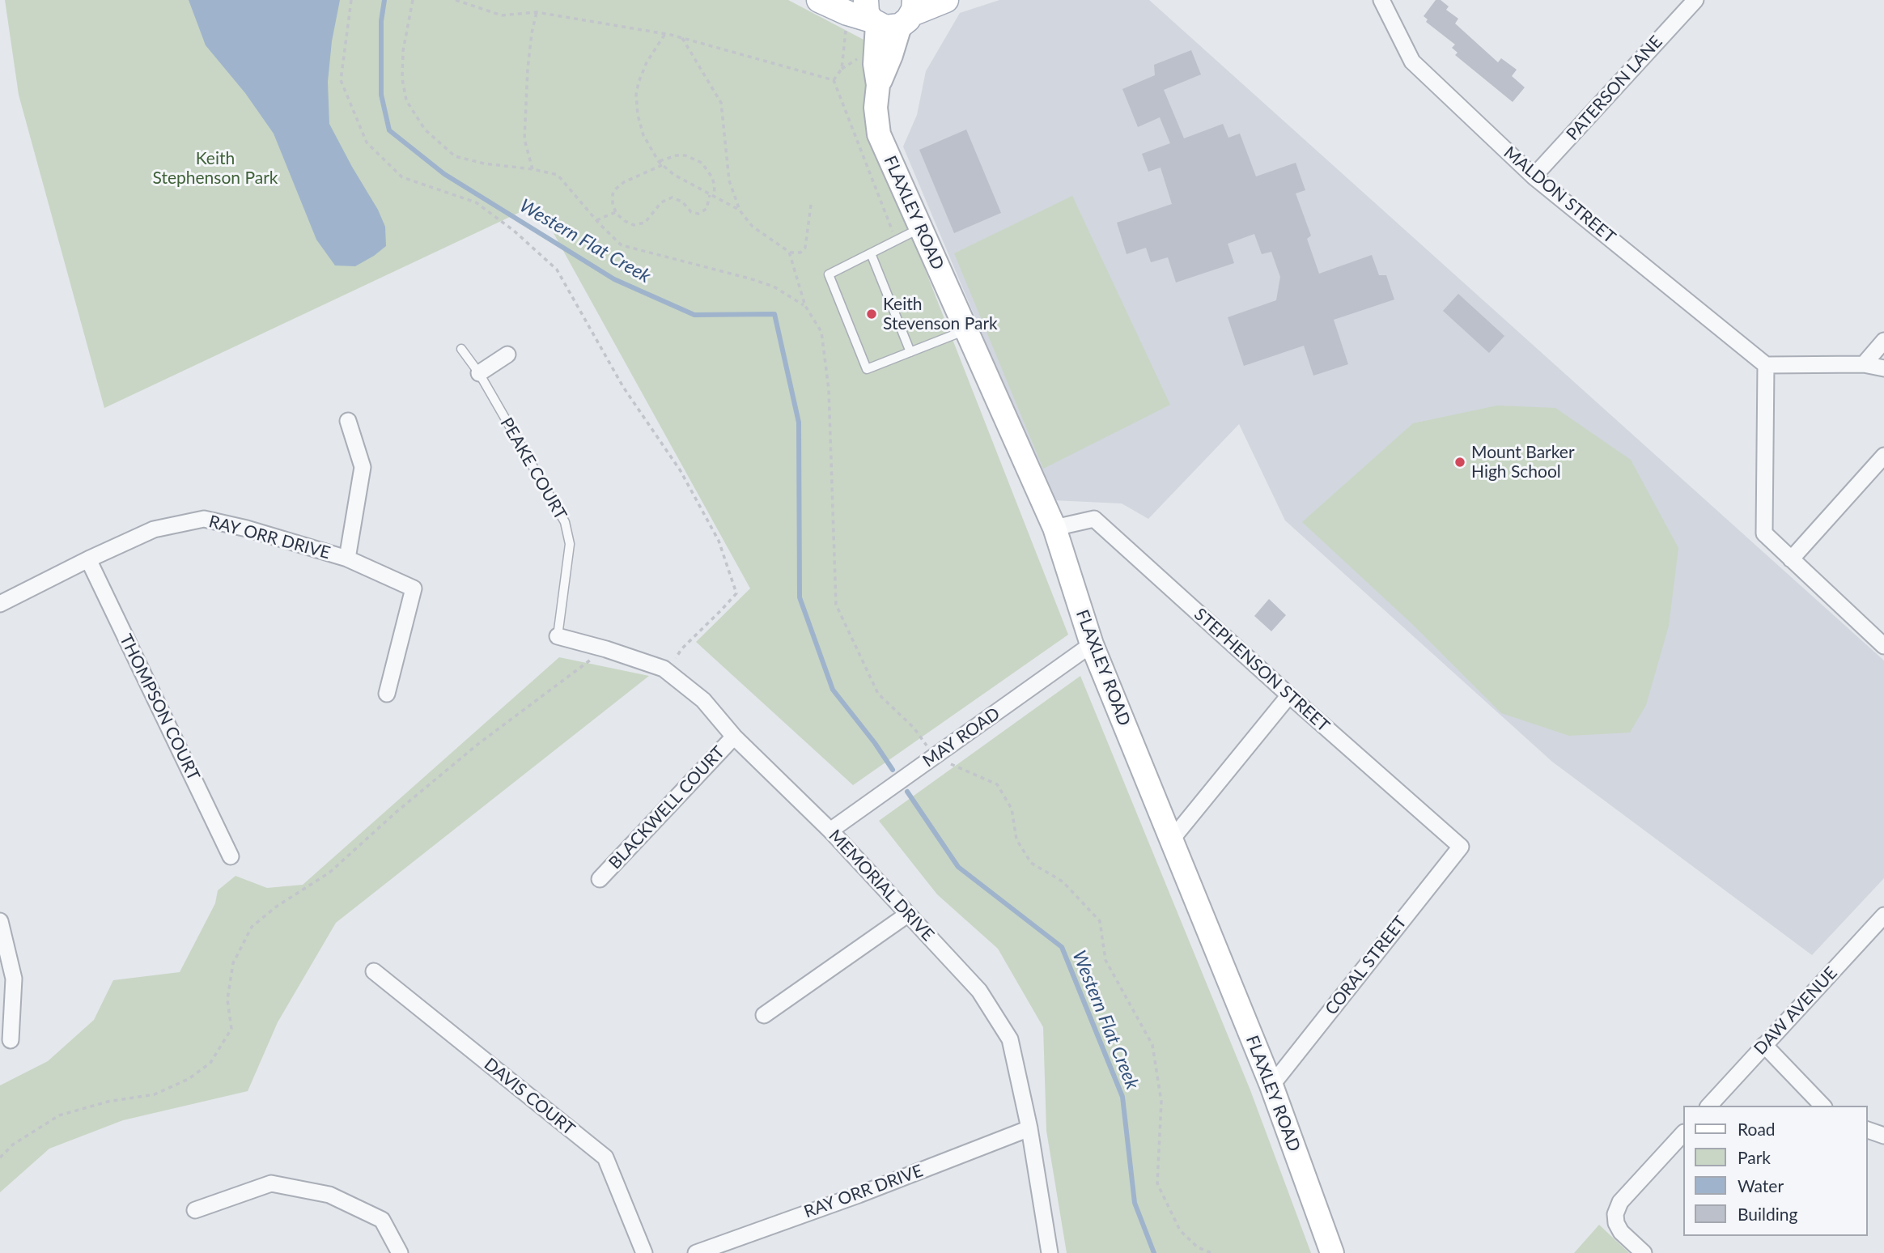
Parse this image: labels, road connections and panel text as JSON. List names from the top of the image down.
{
  "streets": {
    "main road": ["FLAXLEY ROAD"],
    "street": [
      "PATERSON LANE",
      "MALDON STREET",
      "RAY ORR DRIVE",
      "STEPHENSON STREET",
      "THOMPSON COURT",
      "MAY ROAD",
      "BLACKWELL COURT",
      "MEMORIAL DRIVE",
      "CORAL STREET",
      "DAW AVENUE",
      "DAVIS COURT"
    ],
    "lane": ["PEAKE COURT"]
  },
  "crossings": [
    ["PATERSON LANE", "MALDON STREET"],
    ["FLAXLEY ROAD", "STEPHENSON STREET"],
    ["FLAXLEY ROAD", "MAY ROAD"],
    ["FLAXLEY ROAD", "CORAL STREET"],
    ["PEAKE COURT", "MEMORIAL DRIVE"],
    ["RAY ORR DRIVE", "THOMPSON COURT"],
    ["RAY ORR DRIVE", "MEMORIAL DRIVE"],
    ["STEPHENSON STREET", "CORAL STREET"],
    ["MAY ROAD", "MEMORIAL DRIVE"],
    ["BLACKWELL COURT", "MEMORIAL DRIVE"]
  ],
  "water": ["Western Flat Creek"],
  "parks": ["Keith Stephenson Park"],
  "places": ["Keith Stevenson Park", "Mount Barker High School"],
  "legend": [
    "Road",
    "Park",
    "Water",
    "Building"
  ]
}
